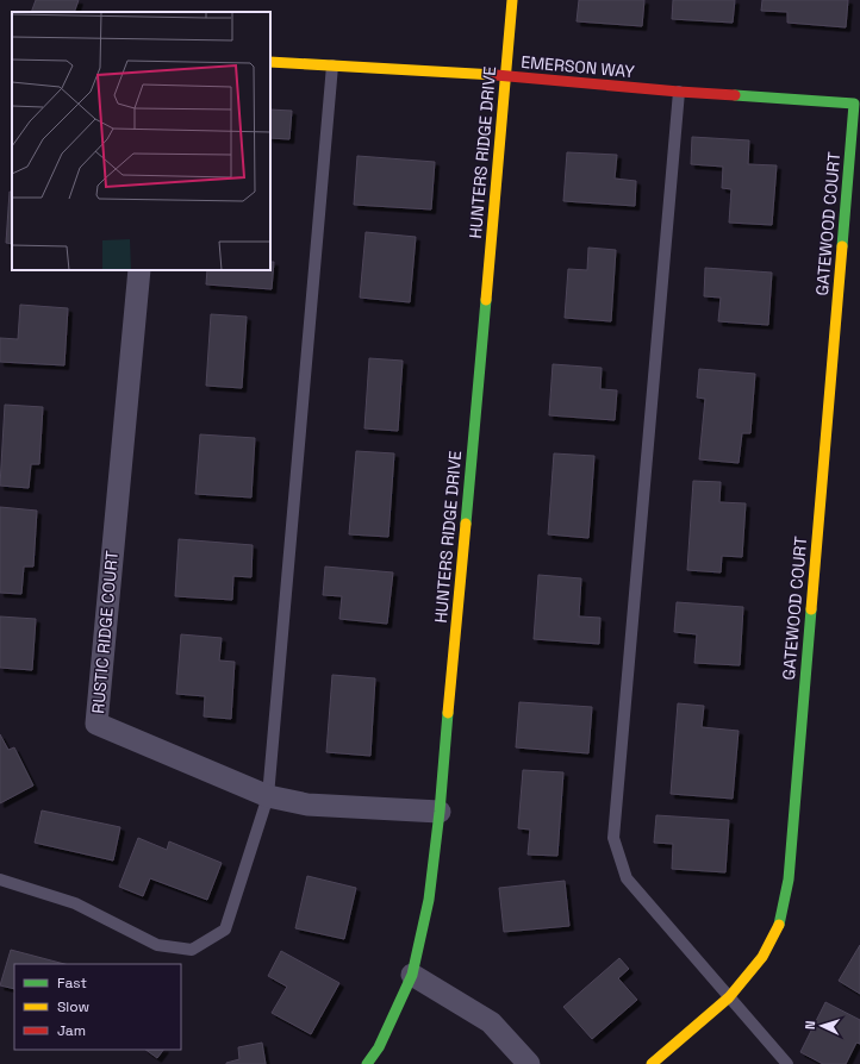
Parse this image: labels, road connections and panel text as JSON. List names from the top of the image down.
{
  "streets": {
    "street": [
      "EMERSON WAY",
      "HUNTERS RIDGE DRIVE",
      "GATEWOOD COURT",
      "RUSTIC RIDGE COURT"
    ]
  },
  "crossings": [
    ["EMERSON WAY", "HUNTERS RIDGE DRIVE"],
    ["EMERSON WAY", "GATEWOOD COURT"],
    ["HUNTERS RIDGE DRIVE", "RUSTIC RIDGE COURT"]
  ],
  "legend": ["Fast", "Slow", "Jam"],
  "north": "left"
}
